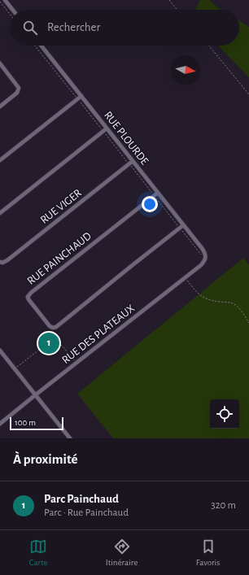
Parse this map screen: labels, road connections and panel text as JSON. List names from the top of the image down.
{
  "streets": {
    "street": [
      "RUE PLOURDE",
      "RUE VIGER",
      "RUE PAINCHAUD",
      "RUE DES PLATEAUX"
    ]
  },
  "crossings": [
    ["RUE PLOURDE", "RUE VIGER"],
    ["RUE PLOURDE", "RUE PAINCHAUD"],
    ["RUE PLOURDE", "RUE DES PLATEAUX"]
  ],
  "scale_bar": "100 m",
  "north": "right",
  "page": {
    "search": "Rechercher",
    "pins": "1",
    "scale": "100 m",
    "heading": "À proximité",
    "list": [
      {
        "mark": "1",
        "name": "Parc Painchaud",
        "note": "Parc · Rue Painchaud",
        "value": "320 m"
      }
    ],
    "nav": ["Carte", "Itinéraire", "Favoris"]
  }
}
